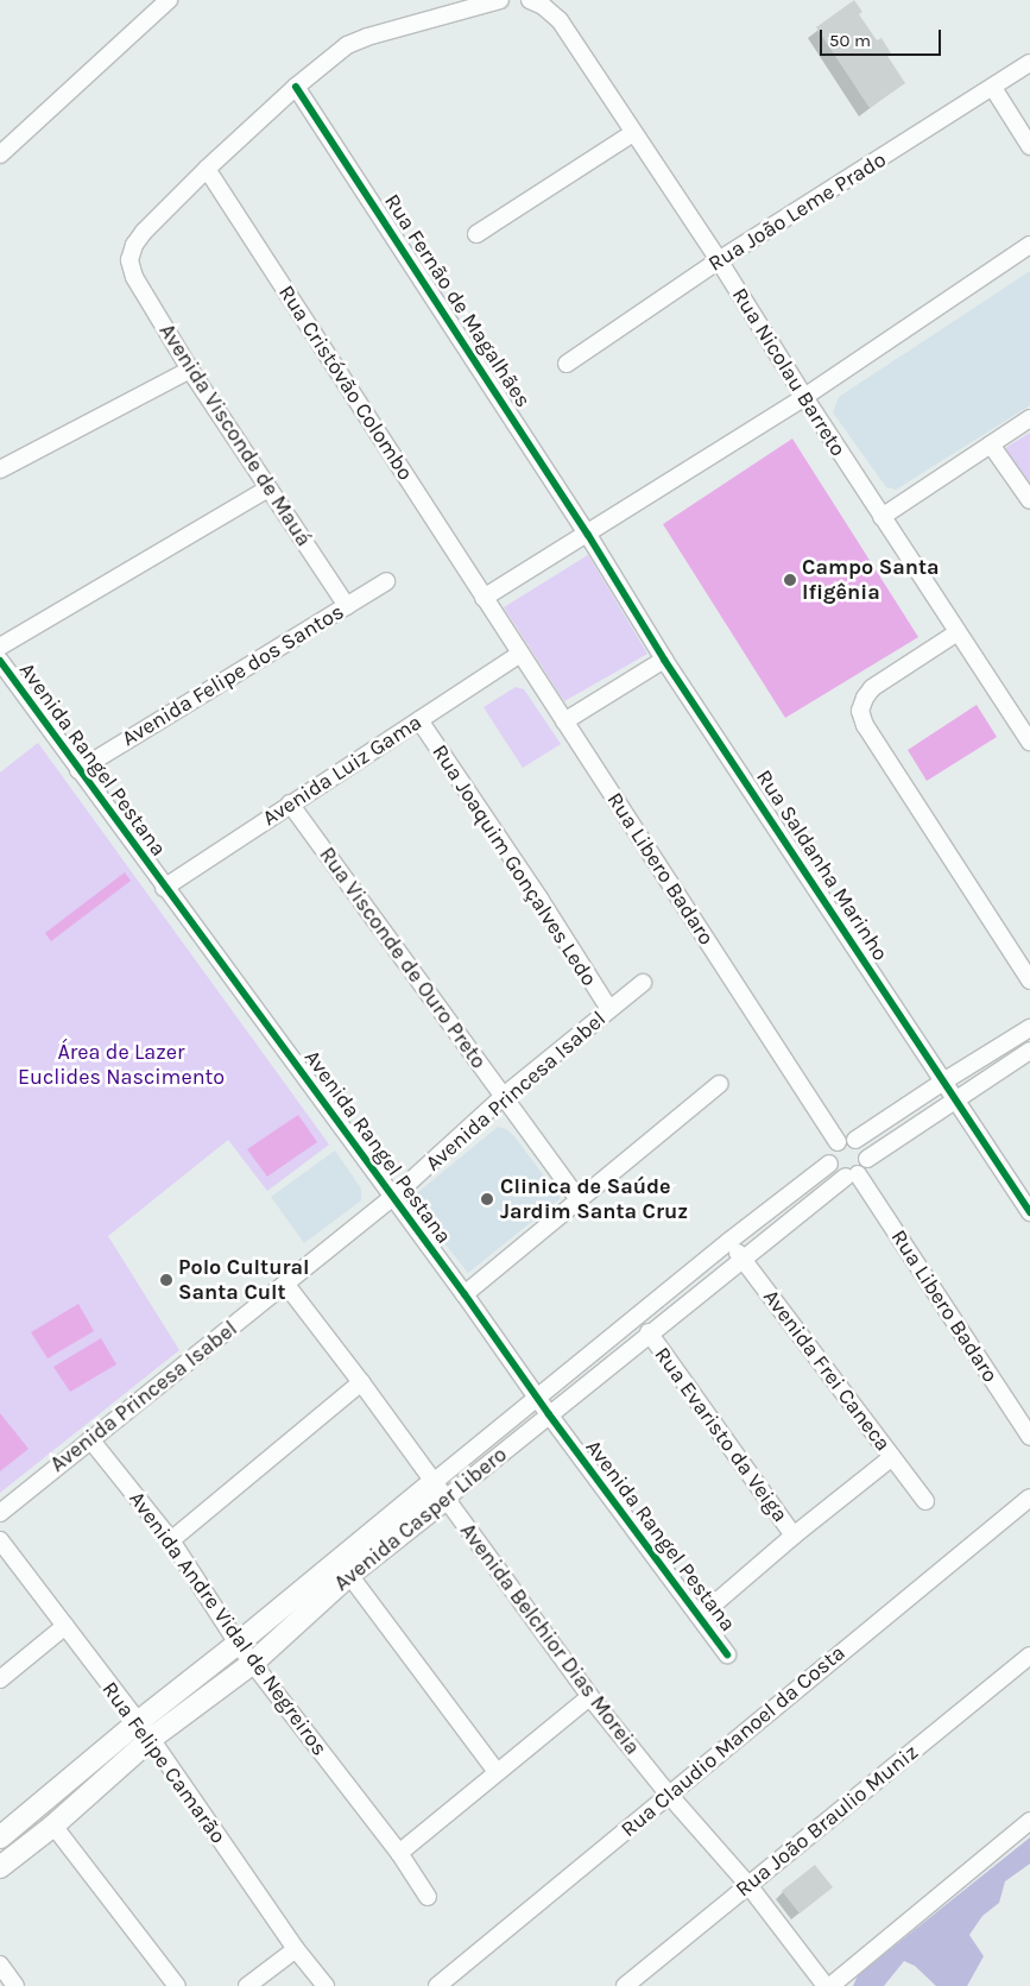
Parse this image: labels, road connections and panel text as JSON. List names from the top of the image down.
{
  "streets": {
    "street": [
      "Rua João Leme Prado",
      "Rua Fernão de Magalhães",
      "Rua Nicolau Barreto",
      "Rua Cristóvão Colombo",
      "Avenida Visconde de Mauá",
      "Avenida Felipe dos Santos",
      "Avenida Rangel Pestana",
      "Avenida Luiz Gama",
      "Rua Joaquim Gonçalves Ledo",
      "Rua Saldanha Marinho",
      "Rua Libero Badaro",
      "Rua Visconde de Ouro Preto",
      "Avenida Princesa Isabel",
      "Avenida Frei Caneca",
      "Rua Evaristo da Veiga",
      "Avenida Casper Libero",
      "Avenida Andre Vidal de Negreiros",
      "Avenida Belchior Dias Moreia",
      "Rua Claudio Manoel da Costa",
      "Rua Felipe Camarão",
      "Rua João Braulio Muniz"
    ]
  },
  "crossings": [
    ["Rua João Leme Prado", "Rua Nicolau Barreto"],
    ["Rua Fernão de Magalhães", "Rua Saldanha Marinho"],
    ["Rua Cristóvão Colombo", "Avenida Visconde de Mauá"],
    ["Rua Cristóvão Colombo", "Rua Libero Badaro"],
    ["Avenida Visconde de Mauá", "Avenida Felipe dos Santos"],
    ["Avenida Felipe dos Santos", "Avenida Rangel Pestana"],
    ["Avenida Rangel Pestana", "Avenida Luiz Gama"],
    ["Avenida Rangel Pestana", "Avenida Princesa Isabel"],
    ["Avenida Rangel Pestana", "Avenida Casper Libero"],
    ["Avenida Luiz Gama", "Rua Joaquim Gonçalves Ledo"],
    ["Avenida Luiz Gama", "Rua Libero Badaro"],
    ["Avenida Luiz Gama", "Rua Visconde de Ouro Preto"],
    ["Rua Joaquim Gonçalves Ledo", "Avenida Princesa Isabel"],
    ["Rua Libero Badaro", "Avenida Casper Libero"],
    ["Rua Visconde de Ouro Preto", "Avenida Princesa Isabel"],
    ["Avenida Princesa Isabel", "Avenida Andre Vidal de Negreiros"],
    ["Avenida Princesa Isabel", "Avenida Belchior Dias Moreia"],
    ["Avenida Frei Caneca", "Avenida Casper Libero"],
    ["Rua Evaristo da Veiga", "Avenida Casper Libero"],
    ["Avenida Casper Libero", "Avenida Andre Vidal de Negreiros"],
    ["Avenida Casper Libero", "Avenida Belchior Dias Moreia"],
    ["Avenida Casper Libero", "Rua Felipe Camarão"],
    ["Avenida Belchior Dias Moreia", "Rua Claudio Manoel da Costa"],
    ["Avenida Belchior Dias Moreia", "Rua João Braulio Muniz"]
  ],
  "parks": ["Área de Lazer Euclides Nascimento"],
  "places": ["Campo Santa Ifigênia", "Clinica de Saúde Jardim Santa Cruz", "Polo Cultural Santa Cult"],
  "scale_bar": "50 m"
}
